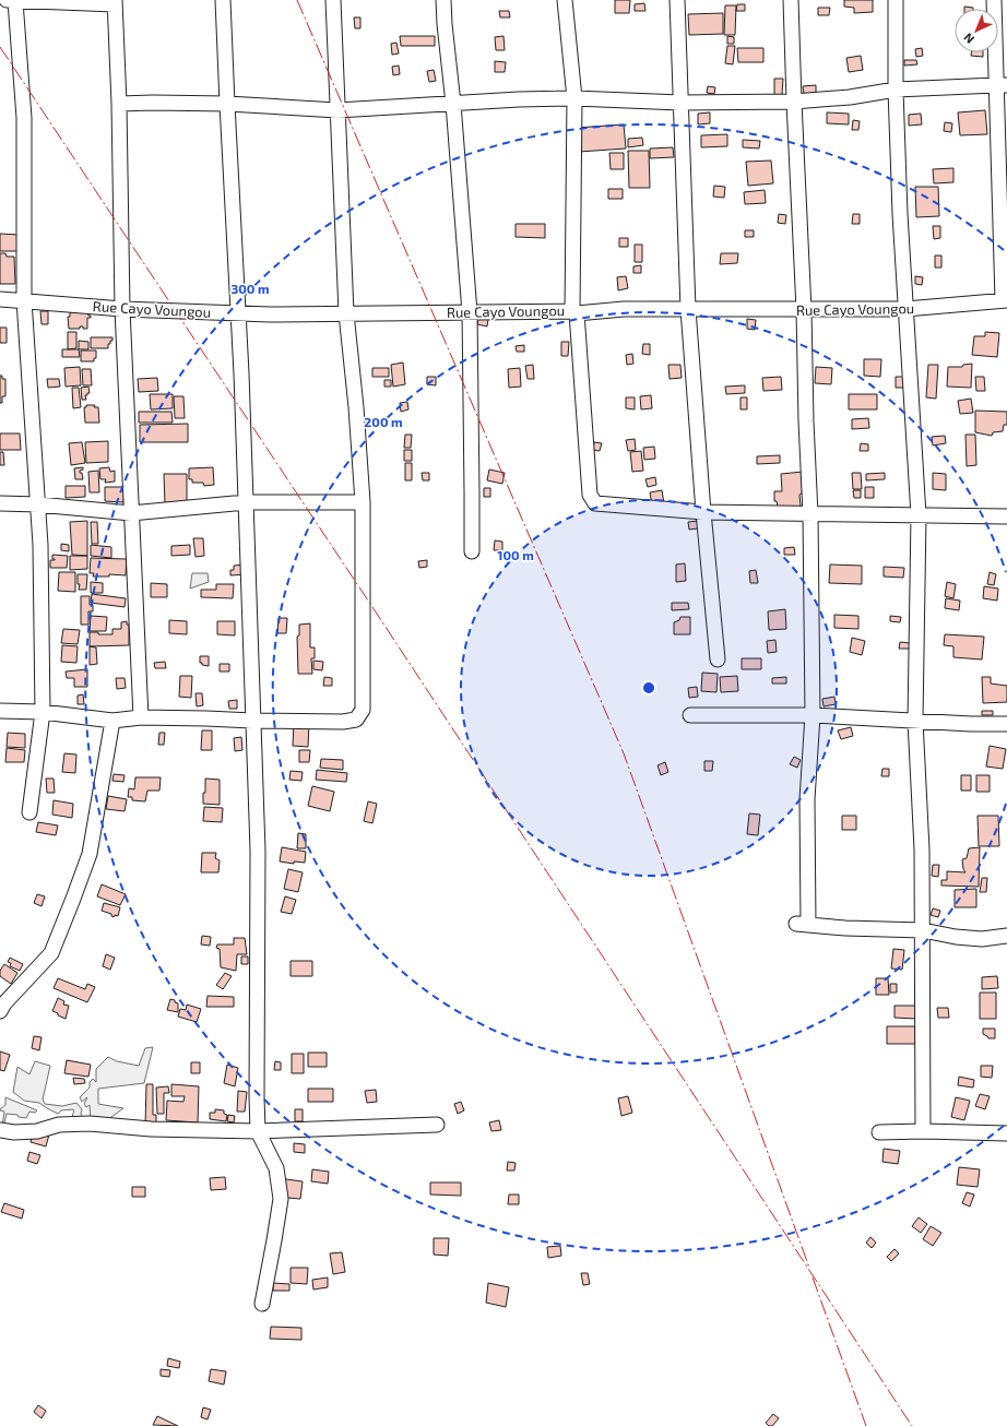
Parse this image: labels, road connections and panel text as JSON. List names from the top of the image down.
{
  "streets": {
    "street": ["Rue Cayo Voungou"]
  },
  "north": "bottom left",
  "rings": ["300 m", "200 m", "100 m"]
}
